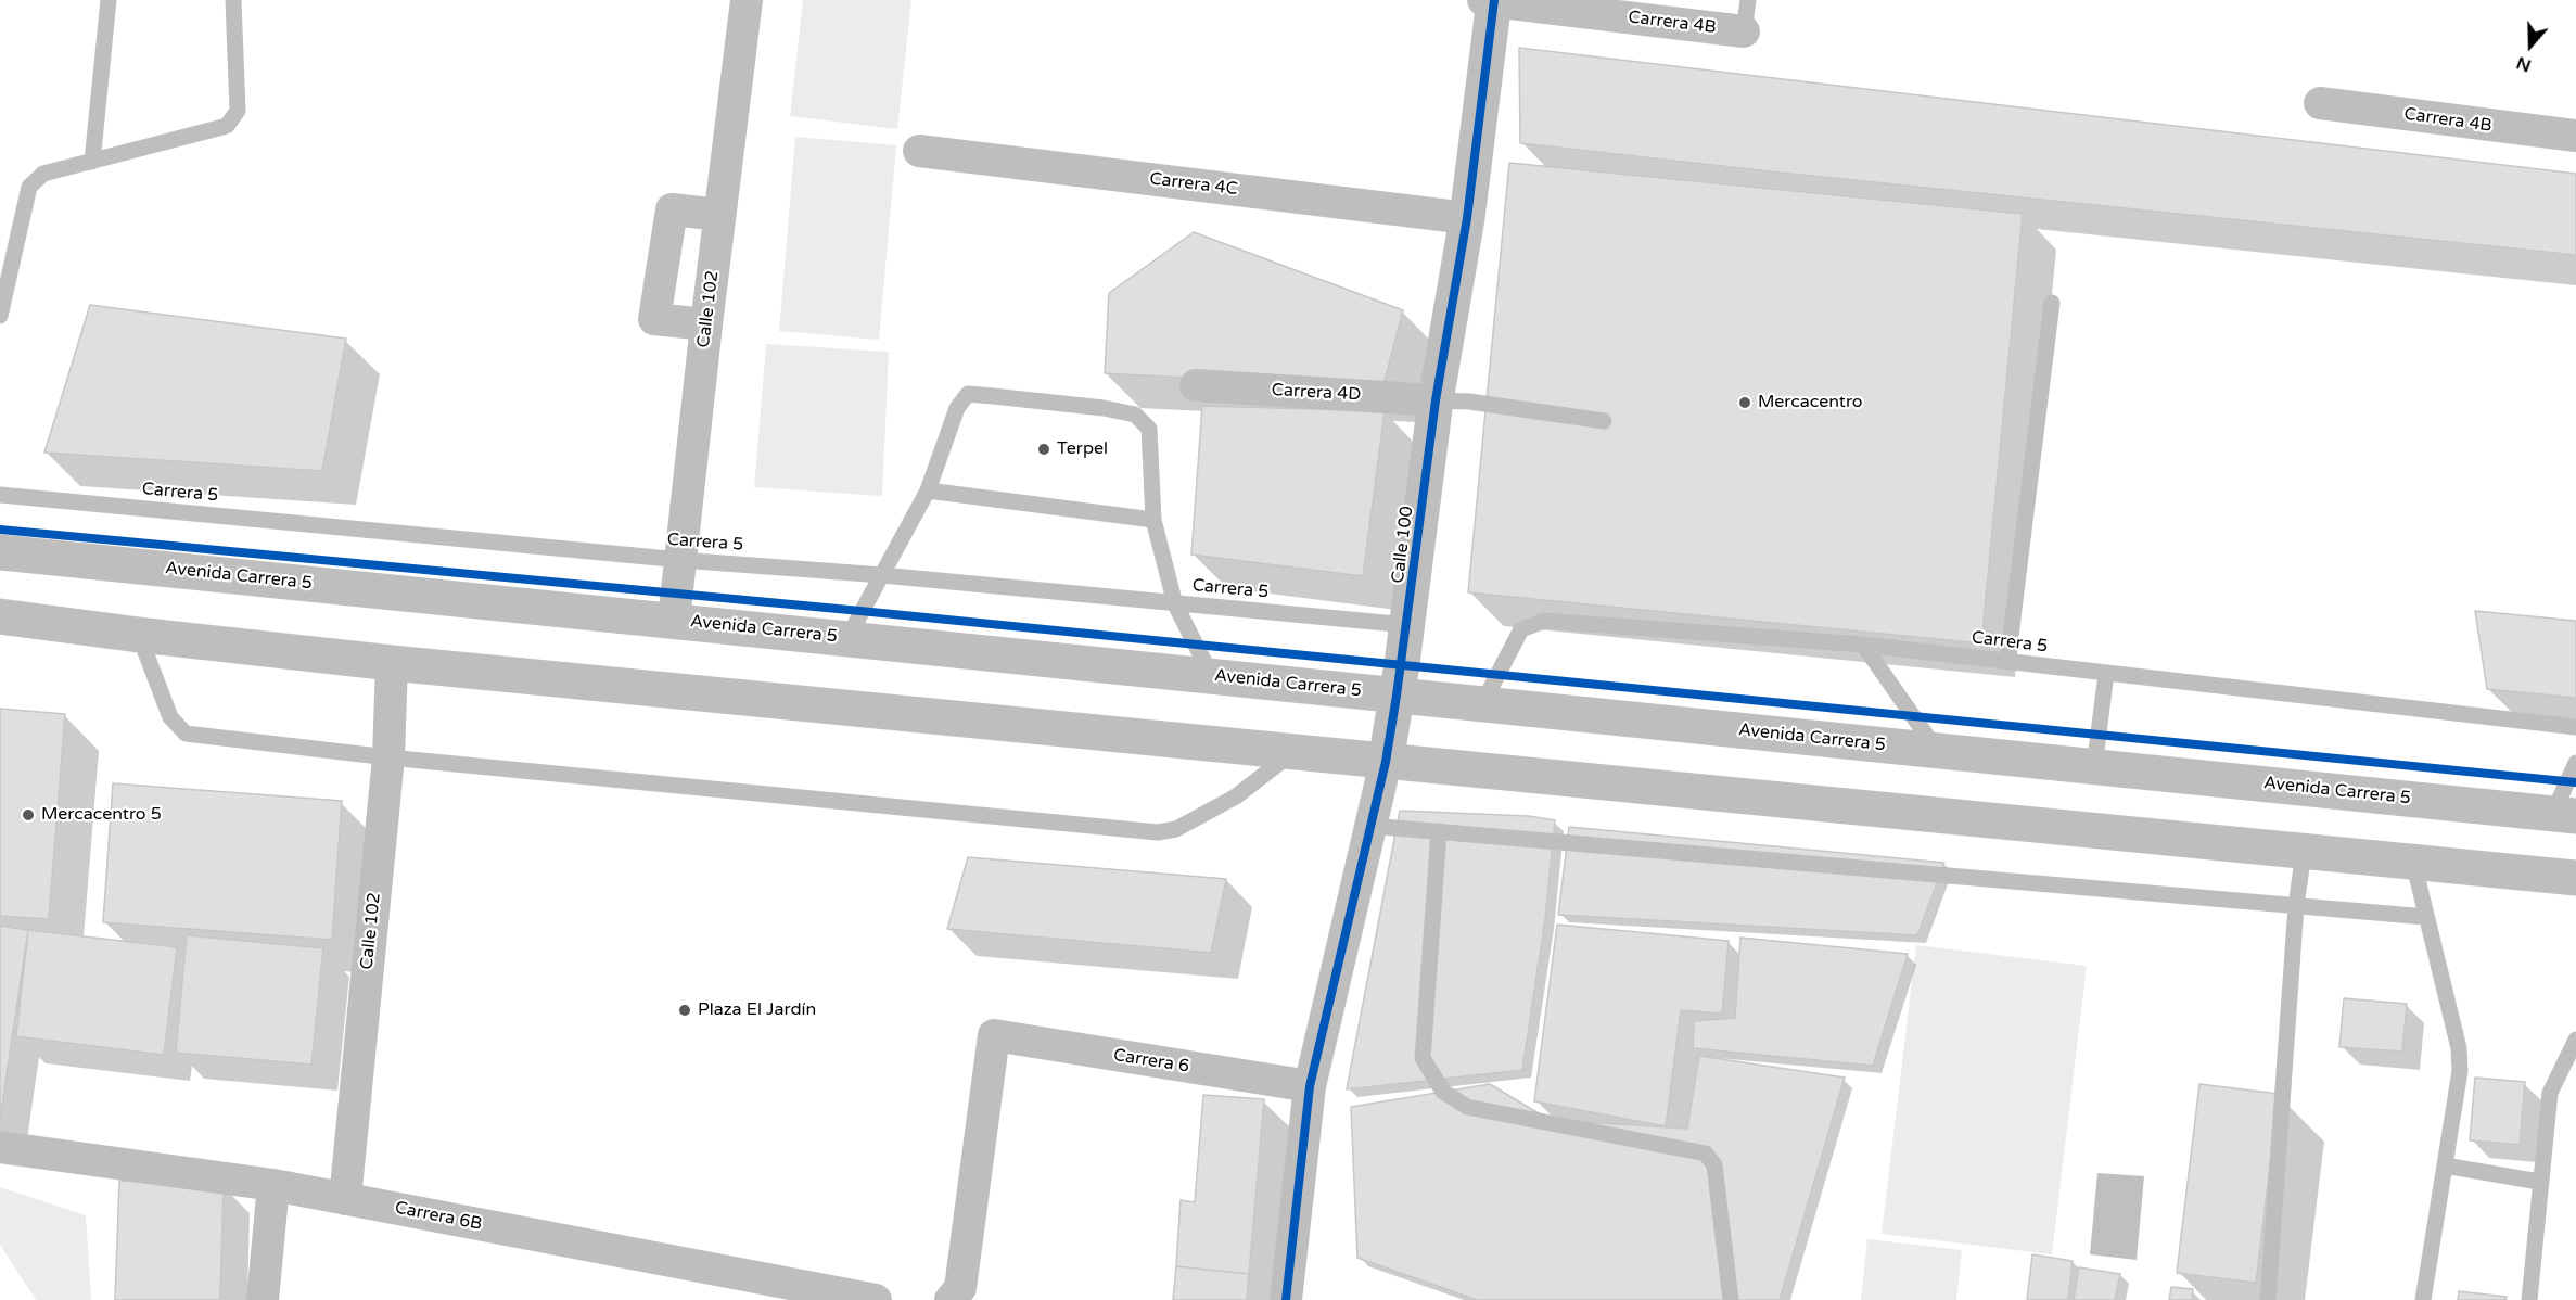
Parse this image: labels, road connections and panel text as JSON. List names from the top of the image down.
{
  "streets": {
    "main road": ["Calle 100", "Avenida Carrera 5"],
    "street": [
      "Carrera 4B",
      "Carrera 4C",
      "Calle 102",
      "Carrera 4D",
      "Carrera 6",
      "Carrera 6B"
    ],
    "lane": ["Carrera 5"]
  },
  "crossings": [
    ["Carrera 4B", "Calle 100"],
    ["Carrera 4C", "Calle 100"],
    ["Calle 102", "Carrera 5"],
    ["Calle 102", "Avenida Carrera 5"],
    ["Calle 102", "Carrera 6B"],
    ["Carrera 4D", "Calle 100"],
    ["Carrera 5", "Calle 100"],
    ["Carrera 5", "Avenida Carrera 5"],
    ["Calle 100", "Avenida Carrera 5"],
    ["Calle 100", "Carrera 6"]
  ],
  "places": [
    "Mercacentro",
    "Terpel",
    "Mercacentro 5",
    "Plaza El Jardín"
  ],
  "north": "bottom"
}
